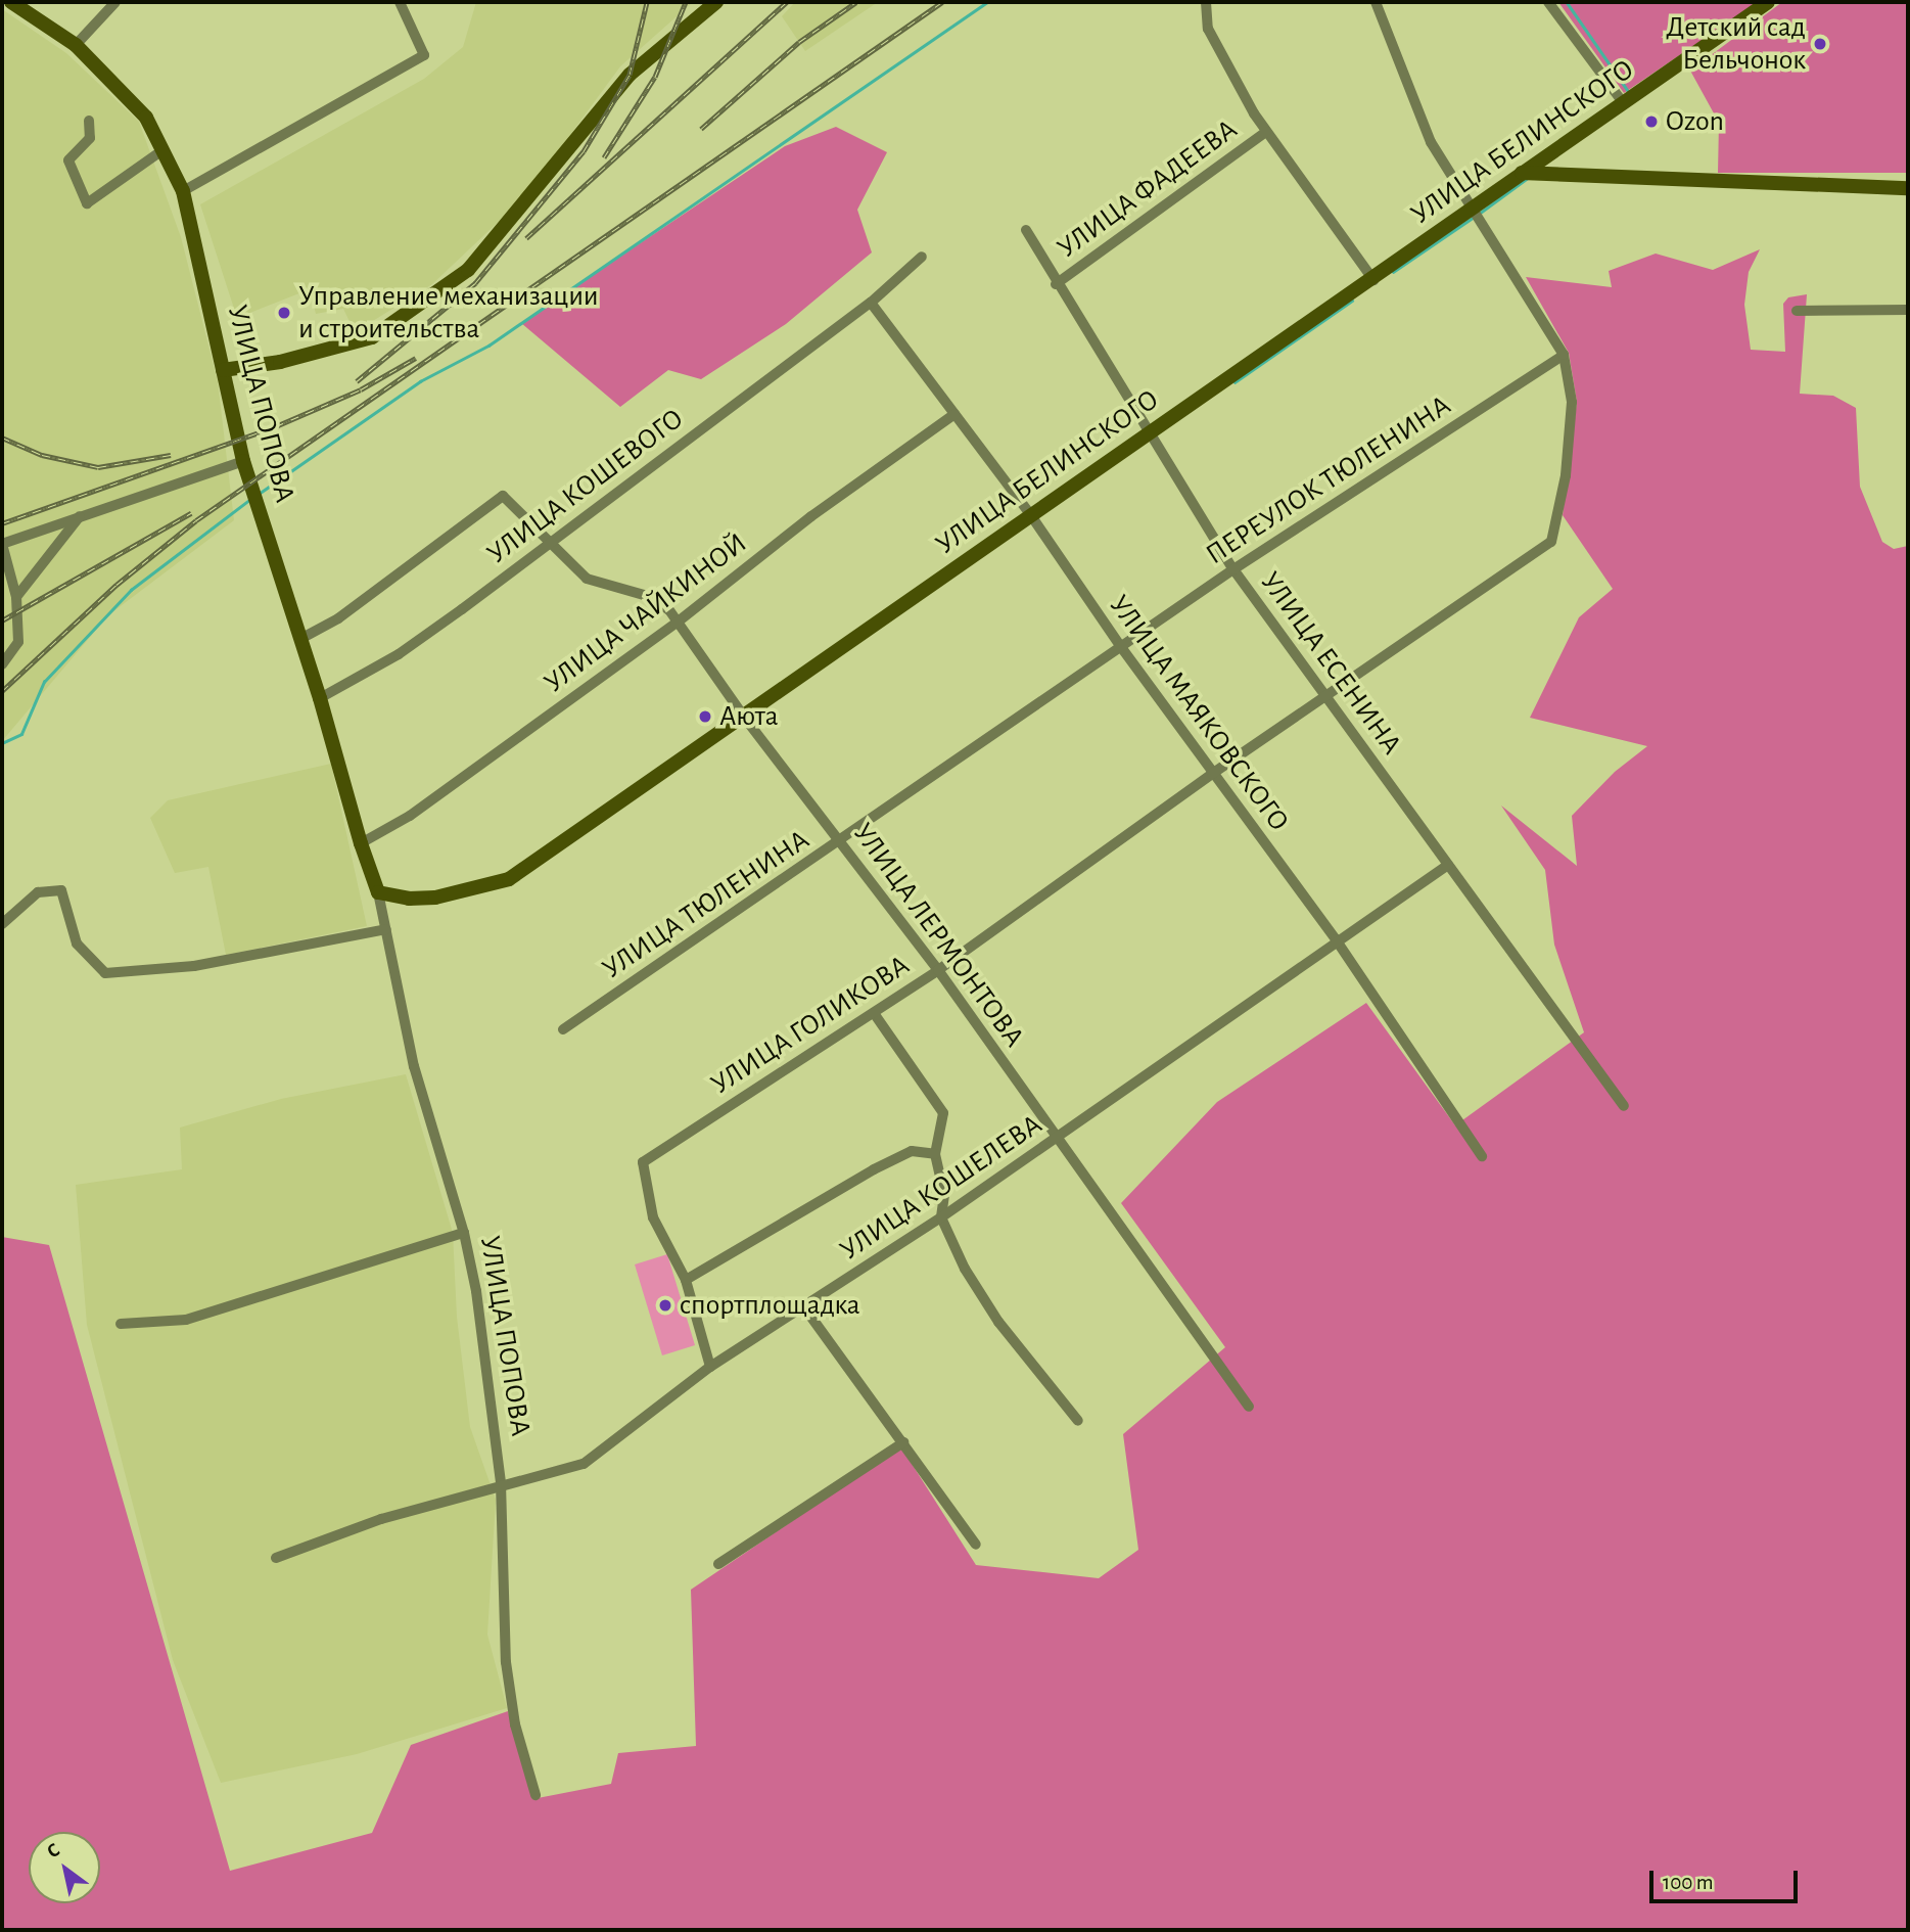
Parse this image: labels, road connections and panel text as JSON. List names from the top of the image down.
{
  "streets": {
    "street": [
      "УЛИЦА БЕЛИНСКОГО",
      "УЛИЦА ФАДЕЕВА",
      "УЛИЦА ПОПОВА",
      "ПЕРЕУЛОК ТЮЛЕНИНА",
      "УЛИЦА КОШЕВОГО",
      "УЛИЦА ЧАЙКИНОЙ",
      "УЛИЦА ЕСЕНИНА",
      "УЛИЦА МАЯКОВСКОГО",
      "УЛИЦА ТЮЛЕНИНА",
      "УЛИЦА ЛЕРМОНТОВА",
      "УЛИЦА ГОЛИКОВА",
      "УЛИЦА КОШЕЛЕВА"
    ]
  },
  "crossings": [
    ["УЛИЦА БЕЛИНСКОГО", "УЛИЦА ПОПОВА"],
    ["УЛИЦА БЕЛИНСКОГО", "УЛИЦА ЕСЕНИНА"],
    ["УЛИЦА БЕЛИНСКОГО", "УЛИЦА МАЯКОВСКОГО"],
    ["УЛИЦА БЕЛИНСКОГО", "УЛИЦА ЛЕРМОНТОВА"],
    ["УЛИЦА ФАДЕЕВА", "УЛИЦА ЕСЕНИНА"],
    ["УЛИЦА ПОПОВА", "УЛИЦА КОШЕВОГО"],
    ["УЛИЦА ПОПОВА", "УЛИЦА ЧАЙКИНОЙ"],
    ["УЛИЦА ПОПОВА", "УЛИЦА ЛЕРМОНТОВА"],
    ["УЛИЦА ПОПОВА", "УЛИЦА КОШЕЛЕВА"],
    ["ПЕРЕУЛОК ТЮЛЕНИНА", "УЛИЦА ЕСЕНИНА"],
    ["ПЕРЕУЛОК ТЮЛЕНИНА", "УЛИЦА МАЯКОВСКОГО"],
    ["ПЕРЕУЛОК ТЮЛЕНИНА", "УЛИЦА ТЮЛЕНИНА"],
    ["ПЕРЕУЛОК ТЮЛЕНИНА", "УЛИЦА ГОЛИКОВА"],
    ["УЛИЦА КОШЕВОГО", "УЛИЦА МАЯКОВСКОГО"],
    ["УЛИЦА КОШЕВОГО", "УЛИЦА ЛЕРМОНТОВА"],
    ["УЛИЦА ЧАЙКИНОЙ", "УЛИЦА МАЯКОВСКОГО"],
    ["УЛИЦА ЧАЙКИНОЙ", "УЛИЦА ЛЕРМОНТОВА"],
    ["УЛИЦА ЕСЕНИНА", "УЛИЦА ГОЛИКОВА"],
    ["УЛИЦА ЕСЕНИНА", "УЛИЦА КОШЕЛЕВА"],
    ["УЛИЦА МАЯКОВСКОГО", "УЛИЦА ТЮЛЕНИНА"],
    ["УЛИЦА МАЯКОВСКОГО", "УЛИЦА ГОЛИКОВА"],
    ["УЛИЦА МАЯКОВСКОГО", "УЛИЦА КОШЕЛЕВА"],
    ["УЛИЦА ТЮЛЕНИНА", "УЛИЦА ЛЕРМОНТОВА"],
    ["УЛИЦА ЛЕРМОНТОВА", "УЛИЦА ГОЛИКОВА"],
    ["УЛИЦА ЛЕРМОНТОВА", "УЛИЦА КОШЕЛЕВА"],
    ["УЛИЦА ГОЛИКОВА", "УЛИЦА КОШЕЛЕВА"]
  ],
  "places": [
    "Детский сад Бельчонок",
    "Ozon",
    "Управление механизации и строительства",
    "Аюта",
    "спортплощадка"
  ],
  "scale_bar": "100 m",
  "north": "top left"
}
